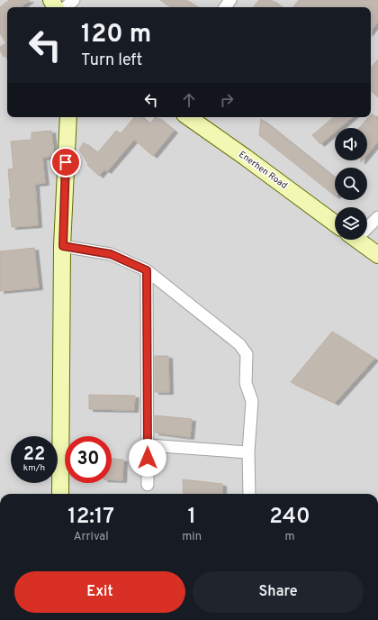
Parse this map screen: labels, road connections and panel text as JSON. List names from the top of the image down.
{
  "streets": {
    "main road": ["Enerhen Road"]
  },
  "page": {
    "turn": ["120 m", "Turn left"],
    "speed": "22 km/h",
    "limit": "30",
    "eta": [
      "12:17",
      "Arrival",
      "1",
      "min",
      "240",
      "m"
    ],
    "buttons": ["Exit", "Share"]
  }
}
